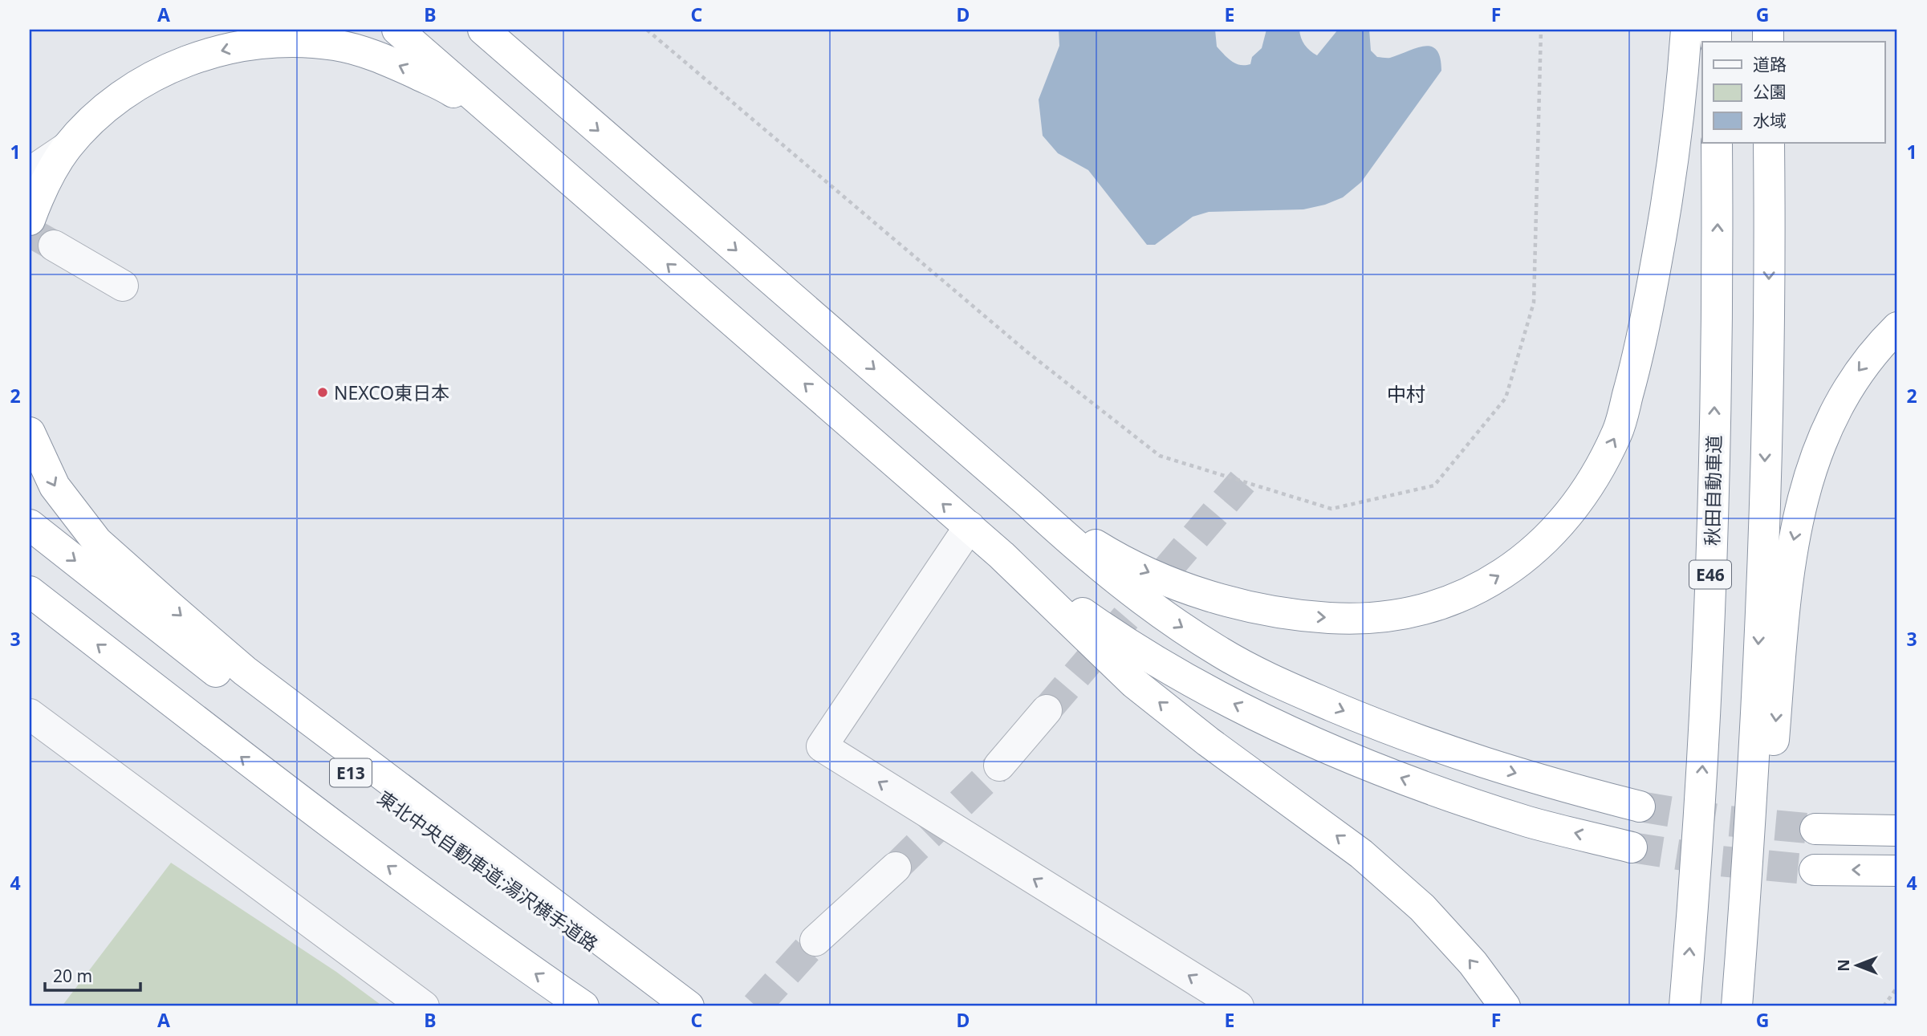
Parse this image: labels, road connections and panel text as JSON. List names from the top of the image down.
{
  "streets": {
    "highway": [
      "秋田自動車道",
      "E46",
      "E13",
      "東北中央自動車道;湯沢横手道路"
    ]
  },
  "districts": ["中村"],
  "places": ["NEXCO東日本"],
  "legend": ["道路", "公園", "水域"],
  "scale_bar": "20 m",
  "north": "left",
  "grid": {
    "columns": [
      "A",
      "B",
      "C",
      "D",
      "E",
      "F",
      "G"
    ],
    "rows": [
      "1",
      "2",
      "3",
      "4"
    ]
  }
}
